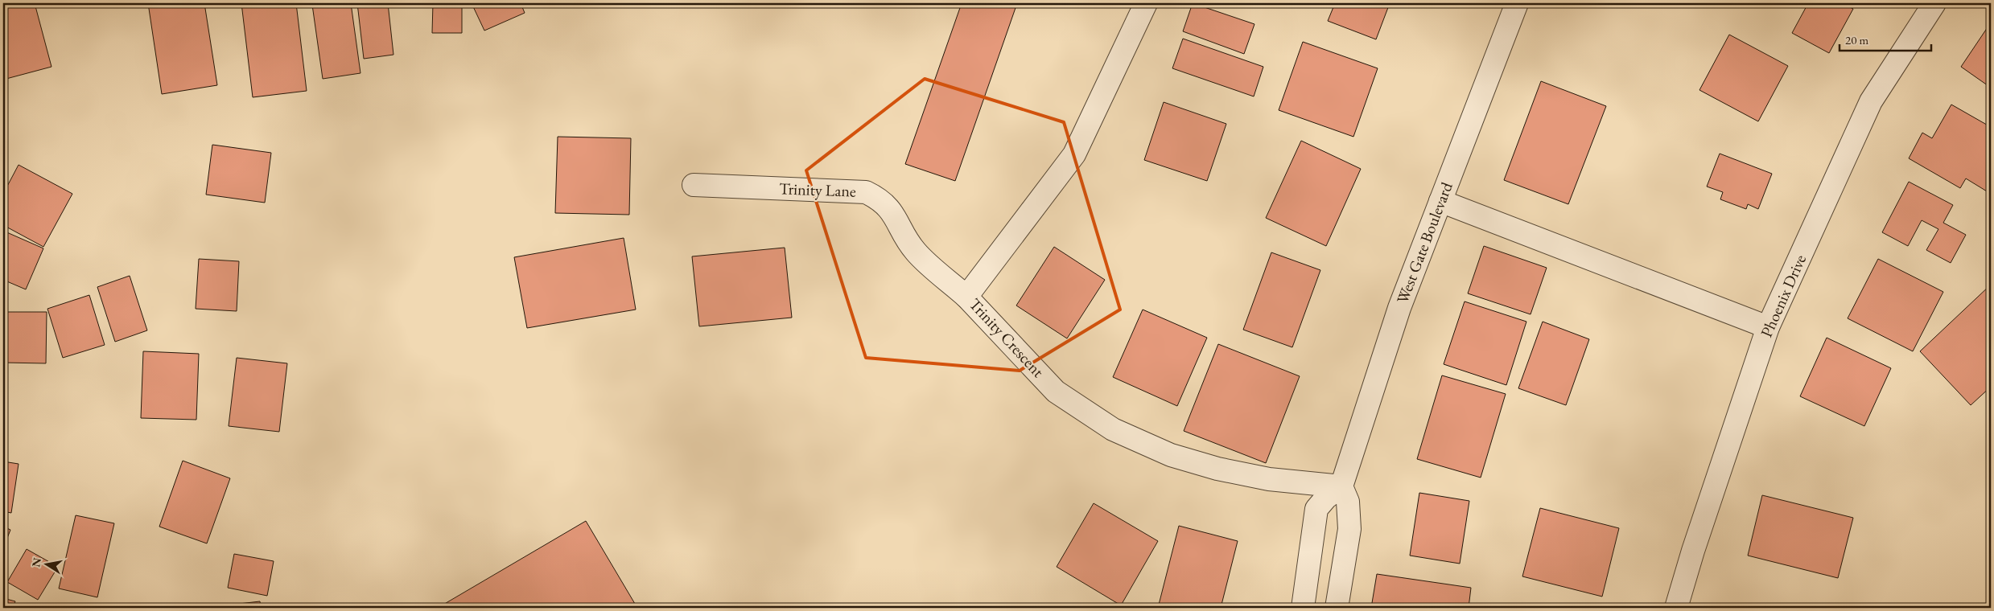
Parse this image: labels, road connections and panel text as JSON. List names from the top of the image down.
{
  "streets": {
    "street": [
      "Trinity Lane",
      "West Gate Boulevard",
      "Phoenix Drive",
      "Trinity Crescent"
    ]
  },
  "crossings": [
    ["Trinity Lane", "Trinity Crescent"],
    ["West Gate Boulevard", "Trinity Crescent"]
  ],
  "scale_bar": "20 m",
  "north": "left"
}
